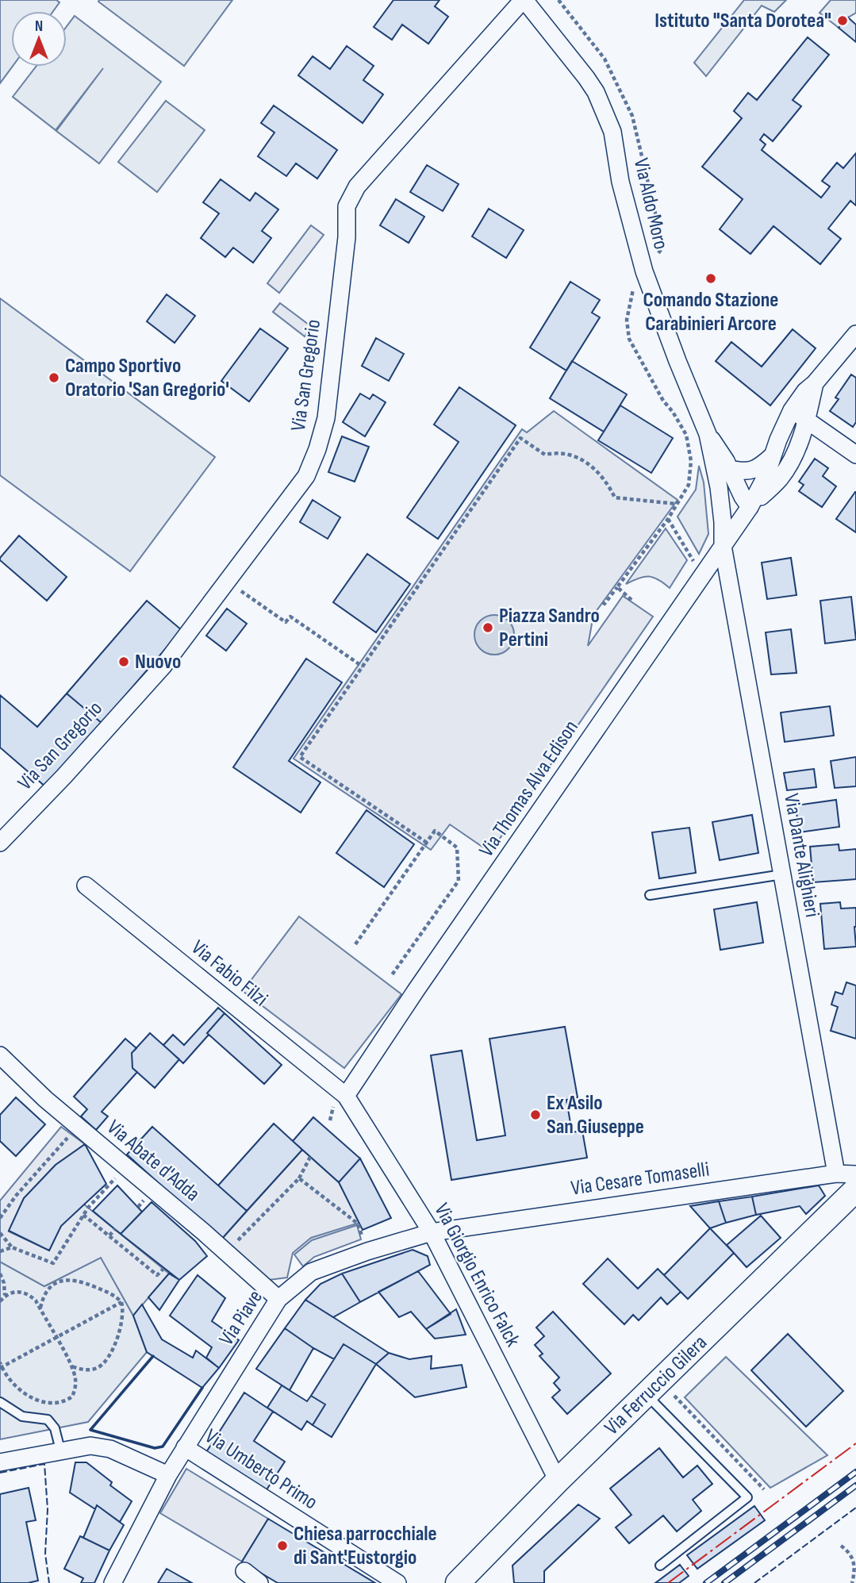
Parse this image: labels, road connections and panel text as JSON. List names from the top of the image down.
{
  "streets": {
    "main road": ["Via Ferruccio Gilera"],
    "street": [
      "Via Aldo Moro",
      "Via San Gregorio",
      "Via Thomas Alva Edison",
      "Via Dante Alighieri",
      "Via Fabio Filzi",
      "Via Abate d'Adda",
      "Via Cesare Tomaselli",
      "Via Giorgio Enrico Falck",
      "Via Piave",
      "Via Umberto Primo"
    ]
  },
  "crossings": [
    ["Via Aldo Moro", "Via San Gregorio"],
    ["Via Aldo Moro", "Via Thomas Alva Edison"],
    ["Via Aldo Moro", "Via Dante Alighieri"],
    ["Via Thomas Alva Edison", "Via Dante Alighieri"],
    ["Via Thomas Alva Edison", "Via Fabio Filzi"],
    ["Via Thomas Alva Edison", "Via Giorgio Enrico Falck"],
    ["Via Dante Alighieri", "Via Cesare Tomaselli"],
    ["Via Fabio Filzi", "Via Giorgio Enrico Falck"],
    ["Via Abate d'Adda", "Via Piave"],
    ["Via Cesare Tomaselli", "Via Giorgio Enrico Falck"],
    ["Via Cesare Tomaselli", "Via Piave"],
    ["Via Giorgio Enrico Falck", "Via Piave"],
    ["Via Giorgio Enrico Falck", "Via Ferruccio Gilera"],
    ["Via Piave", "Via Umberto Primo"]
  ],
  "places": [
    "Istituto \"Santa Dorotea\"",
    "Comando Stazione Carabinieri Arcore",
    "Campo Sportivo Oratorio 'San Gregorio'",
    "Piazza Sandro Pertini",
    "Nuovo",
    "Ex Asilo San Giuseppe",
    "Chiesa parrocchiale di Sant'Eustorgio"
  ],
  "north": "top"
}
